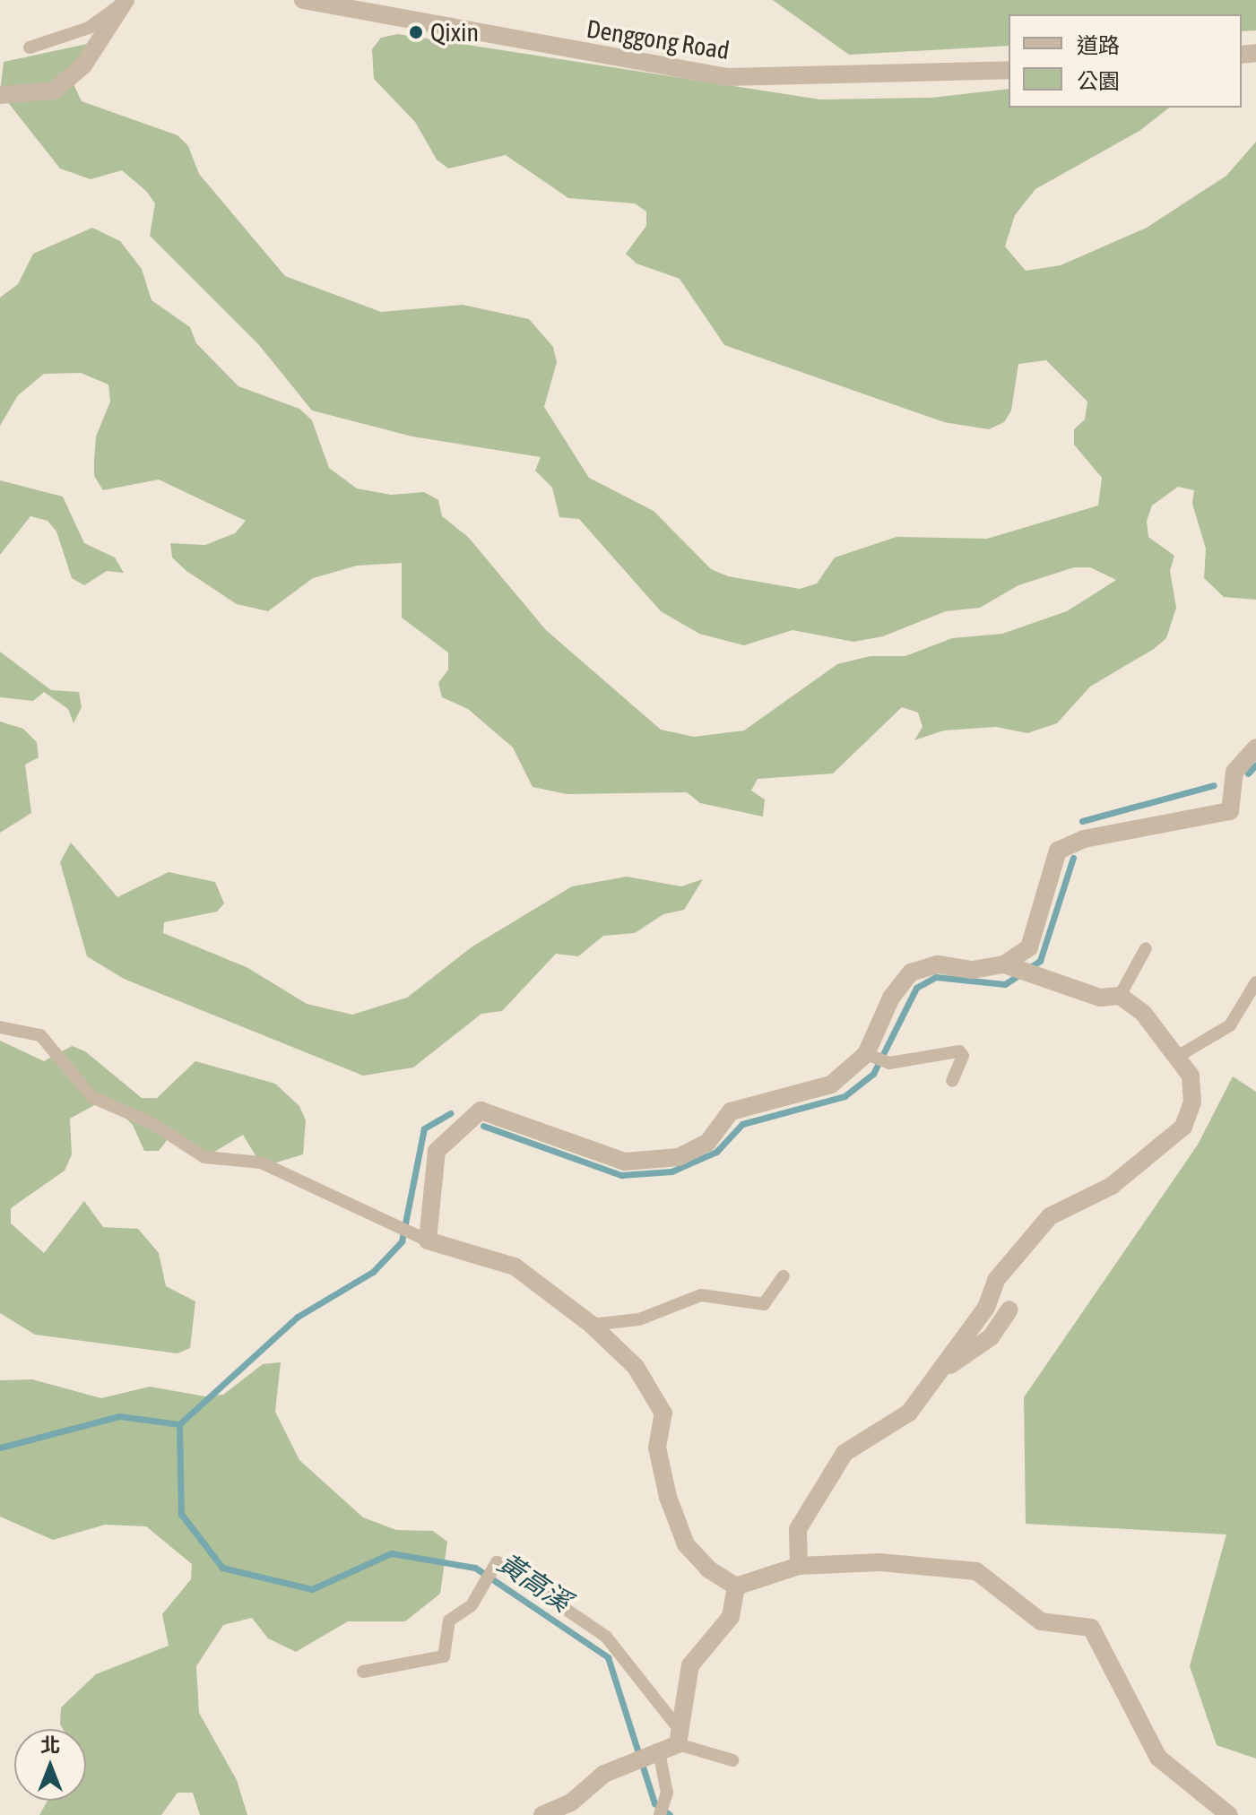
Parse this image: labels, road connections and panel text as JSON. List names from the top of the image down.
{
  "streets": {
    "street": ["Denggong Road"]
  },
  "water": ["黃高溪"],
  "places": ["Qixin"],
  "legend": ["道路", "公園"],
  "north": "top"
}
